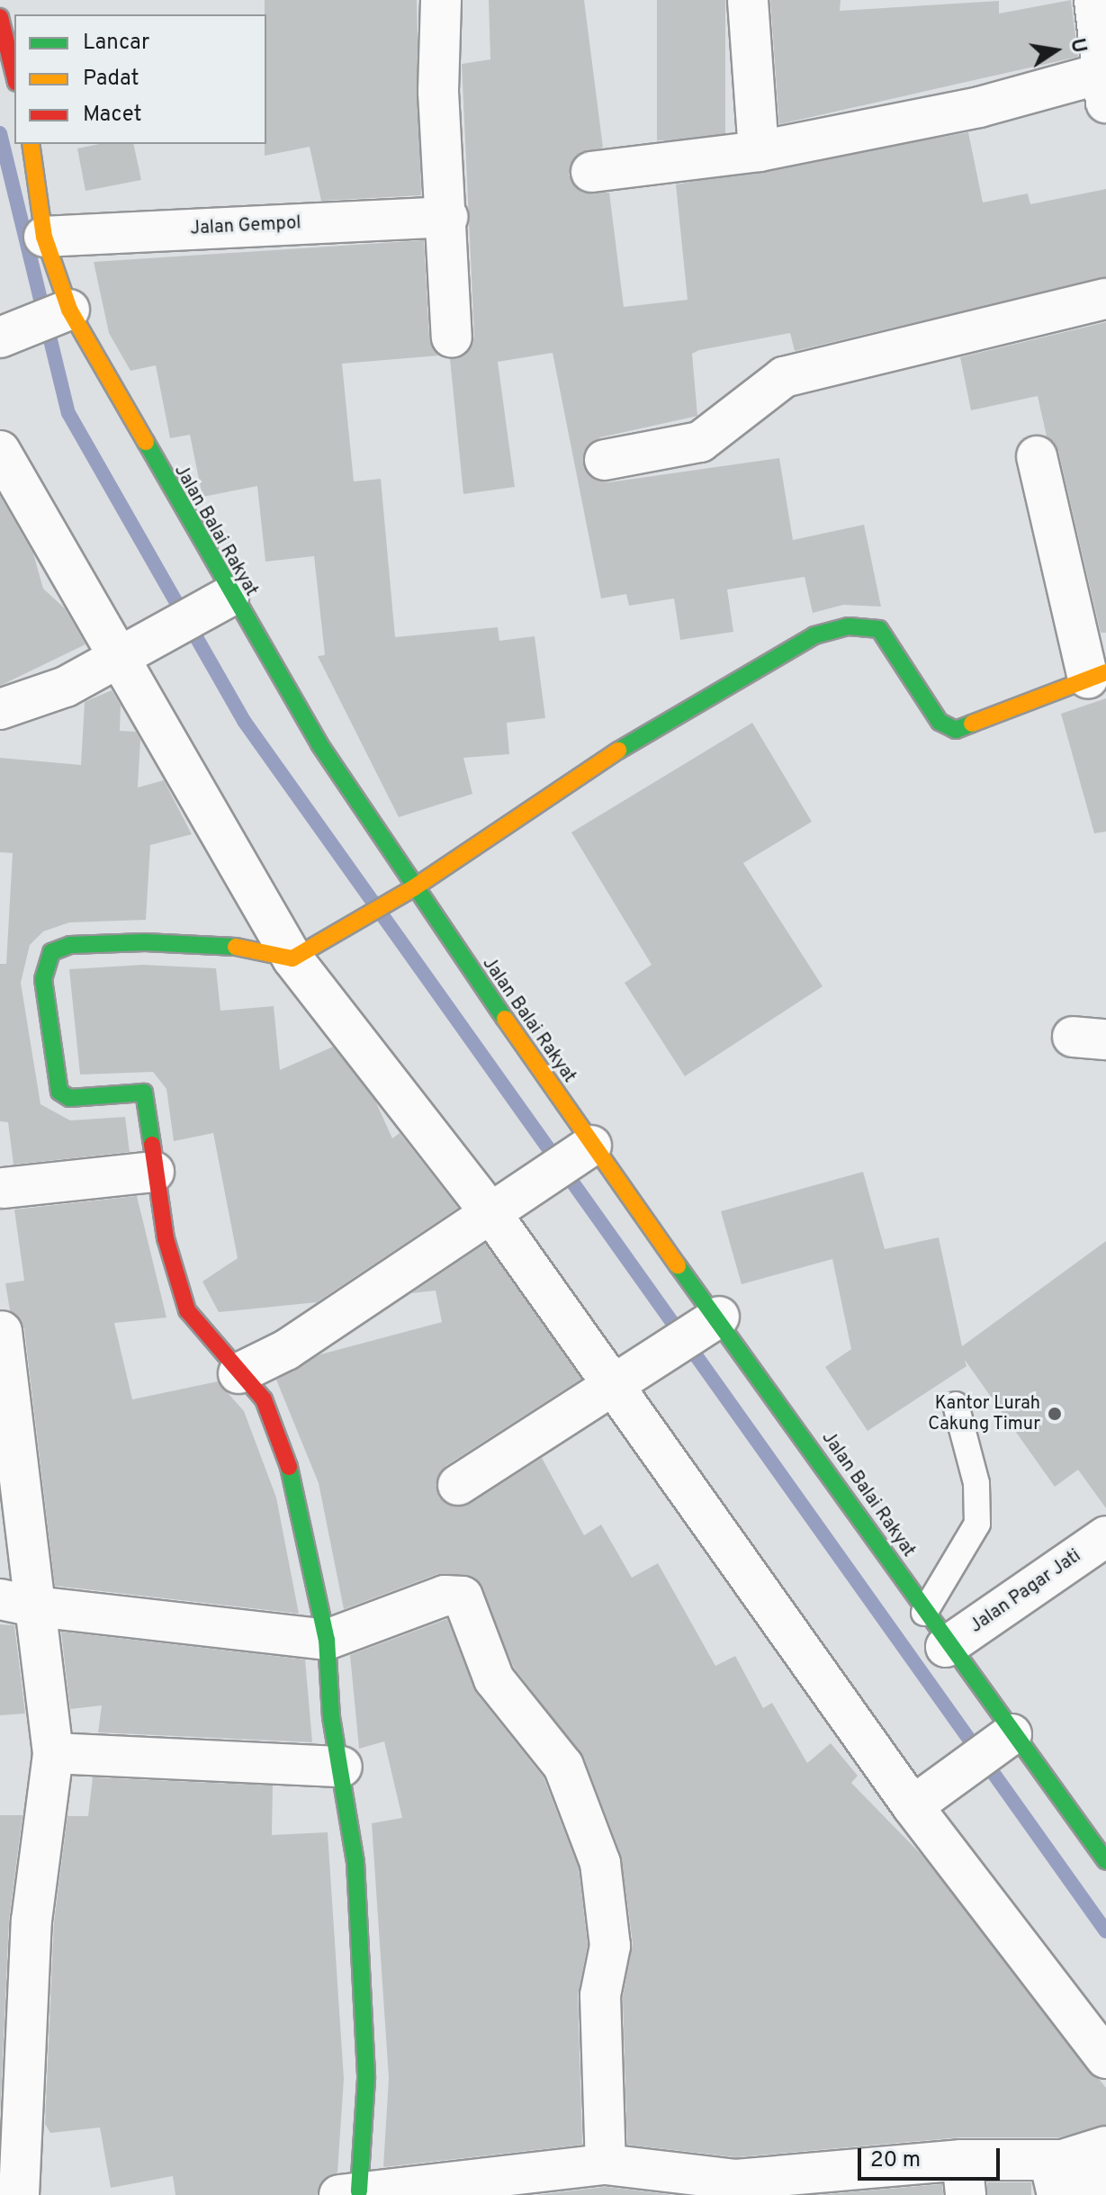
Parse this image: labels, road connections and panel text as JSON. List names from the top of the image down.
{
  "streets": {
    "street": ["Jalan Gempol", "Jalan Balai Rakyat", "Jalan Pagar Jati"]
  },
  "crossings": [
    ["Jalan Gempol", "Jalan Balai Rakyat"],
    ["Jalan Balai Rakyat", "Jalan Pagar Jati"]
  ],
  "places": ["Kantor Lurah Cakung Timur"],
  "legend": ["Lancar", "Padat", "Macet"],
  "scale_bar": "20 m",
  "north": "right"
}
